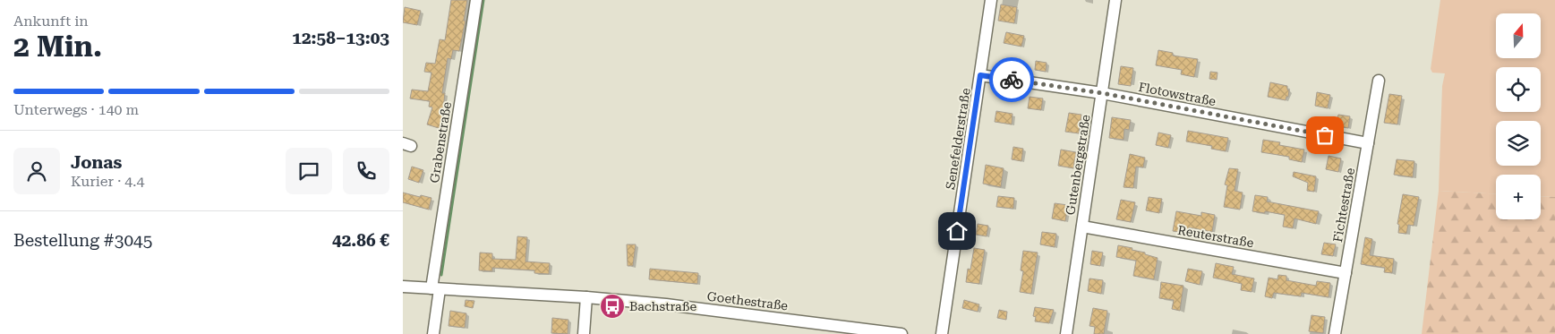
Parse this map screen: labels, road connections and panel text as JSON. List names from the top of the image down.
{
  "streets": {
    "street": [
      "Flotowstraße",
      "Senefelderstraße",
      "Grabenstraße",
      "Gutenbergstraße",
      "Fichtestraße",
      "Reuterstraße",
      "Goethestraße"
    ]
  },
  "crossings": [
    ["Flotowstraße", "Senefelderstraße"],
    ["Flotowstraße", "Gutenbergstraße"],
    ["Flotowstraße", "Fichtestraße"],
    ["Grabenstraße", "Goethestraße"],
    ["Gutenbergstraße", "Reuterstraße"],
    ["Fichtestraße", "Reuterstraße"]
  ],
  "places": {
    "bus stop": ["Bachstraße"]
  },
  "north": "top",
  "page": {
    "heading": ["2 Min.", "Ankunft in", "12:58–13:03"],
    "panel": [
      "Jonas",
      "Kurier · 4.4",
      "Bestellung #3045",
      "42.86 €"
    ],
    "map_buttons": "+",
    "bar": "Unterwegs · 140 m"
  }
}
